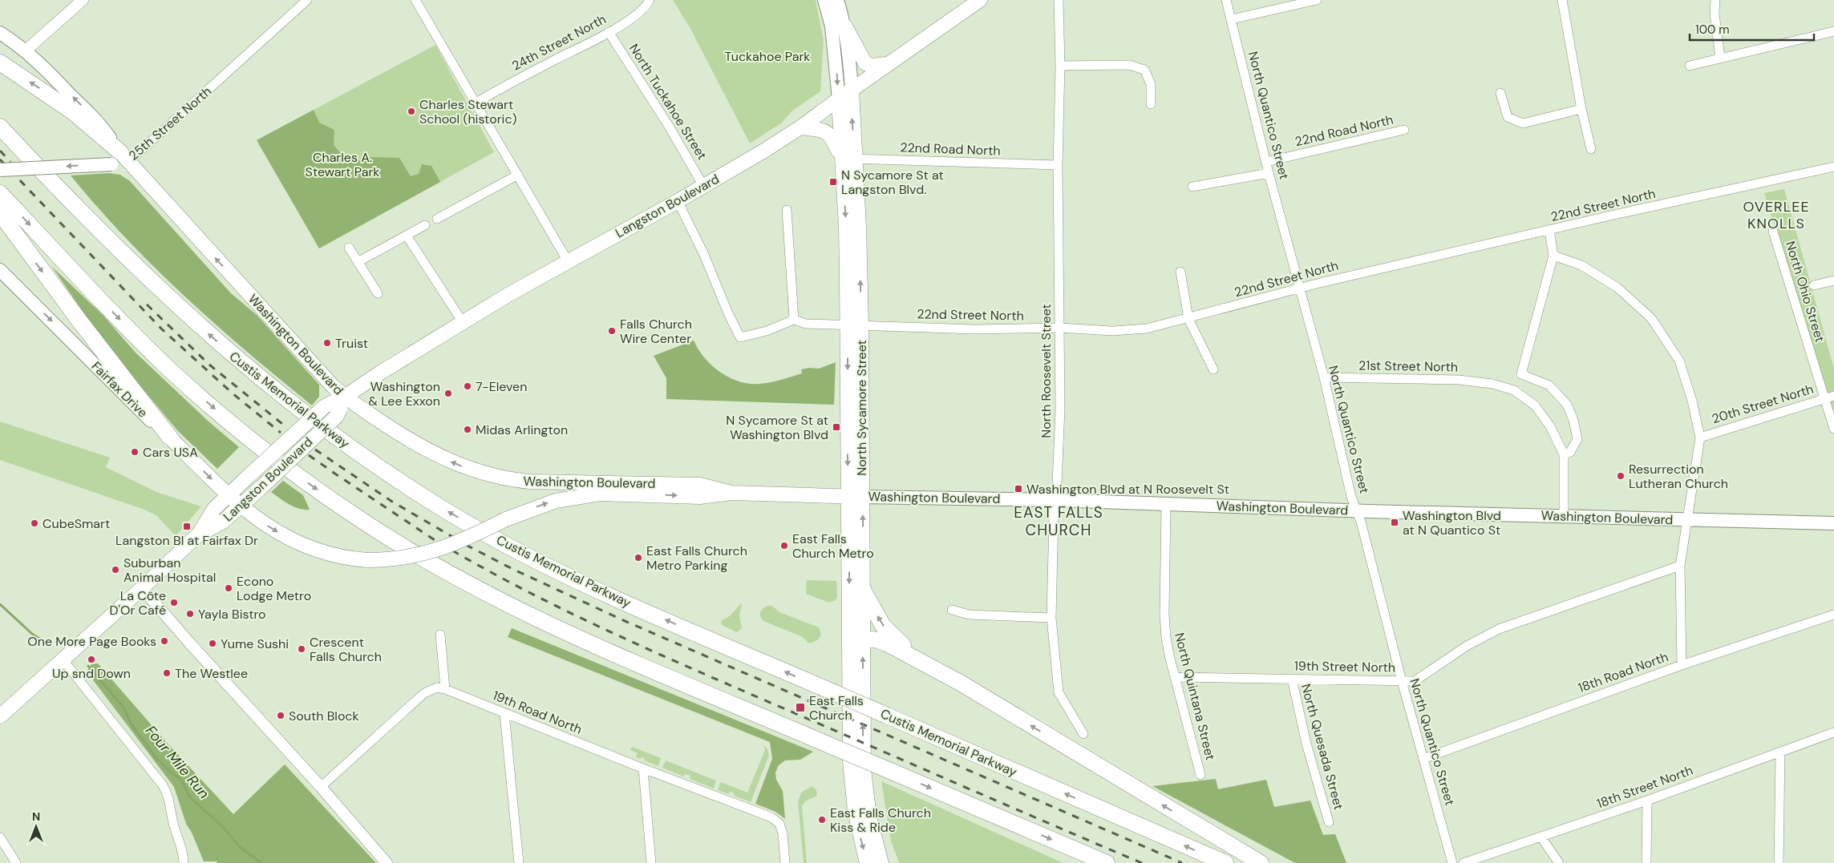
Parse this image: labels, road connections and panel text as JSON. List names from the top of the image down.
{
  "streets": {
    "highway": ["Custis Memorial Parkway"],
    "main road": [
      "25th Street North",
      "Langston Boulevard",
      "Washington Boulevard",
      "Fairfax Drive",
      "North Sycamore Street"
    ],
    "street": [
      "24th Street North",
      "North Tuckahoe Street",
      "North Quantico Street",
      "22nd Road North",
      "22nd Street North",
      "North Ohio Street",
      "21st Street North",
      "North Roosevelt Street",
      "20th Street North",
      "19th Street North",
      "18th Road North",
      "North Quintana Street",
      "19th Road North",
      "North Quesada Street",
      "18th Street North"
    ]
  },
  "crossings": [
    ["24th Street North", "North Tuckahoe Street"],
    ["North Tuckahoe Street", "Langston Boulevard"],
    ["North Quantico Street", "22nd Road North"],
    ["North Quantico Street", "22nd Street North"],
    ["North Quantico Street", "Washington Boulevard"],
    ["North Quantico Street", "21st Street North"],
    ["North Quantico Street", "19th Street North"],
    ["North Quantico Street", "18th Road North"],
    ["25th Street North", "Washington Boulevard"],
    ["22nd Road North", "North Roosevelt Street"],
    ["22nd Road North", "North Sycamore Street"],
    ["22nd Street North", "North Roosevelt Street"],
    ["22nd Street North", "North Sycamore Street"],
    ["Langston Boulevard", "Washington Boulevard"],
    ["Langston Boulevard", "Fairfax Drive"],
    ["Langston Boulevard", "North Sycamore Street"],
    ["North Ohio Street", "20th Street North"],
    ["Washington Boulevard", "North Roosevelt Street"],
    ["Washington Boulevard", "Fairfax Drive"],
    ["Washington Boulevard", "North Sycamore Street"],
    ["Washington Boulevard", "North Quintana Street"],
    ["19th Street North", "North Quintana Street"],
    ["19th Street North", "North Quesada Street"]
  ],
  "one_way": ["Fairfax Drive"],
  "districts": ["OVERLEE KNOLLS", "EAST FALLS CHURCH"],
  "water": ["Four Mile Run"],
  "parks": ["Tuckahoe Park", "Charles A. Stewart Park"],
  "places": {
    "other": [
      "Charles Stewart School (historic)",
      "Falls Church Wire Center",
      "Truist",
      "7-Eleven",
      "Washington & Lee Exxon",
      "Midas Arlington",
      "Cars USA",
      "Resurrection Lutheran Church",
      "CubeSmart",
      "East Falls Church Metro",
      "East Falls Church Metro Parking",
      "Suburban Animal Hospital",
      "Econo Lodge Metro",
      "La Côte D'Or Café",
      "Yayla Bistro",
      "One More Page Books",
      "Yume Sushi",
      "Crescent Falls Church",
      "Up snd Down",
      "The Westlee",
      "South Block",
      "East Falls Church Kiss & Ride"
    ],
    "transit": [
      "N Sycamore St at Langston Blvd.",
      "N Sycamore St at Washington Blvd",
      "Washington Blvd at N Roosevelt St",
      "Washington Blvd at N Quantico St",
      "Langston Bl at Fairfax Dr",
      "East Falls Church"
    ]
  },
  "scale_bar": "100 m",
  "north": "top"
}
